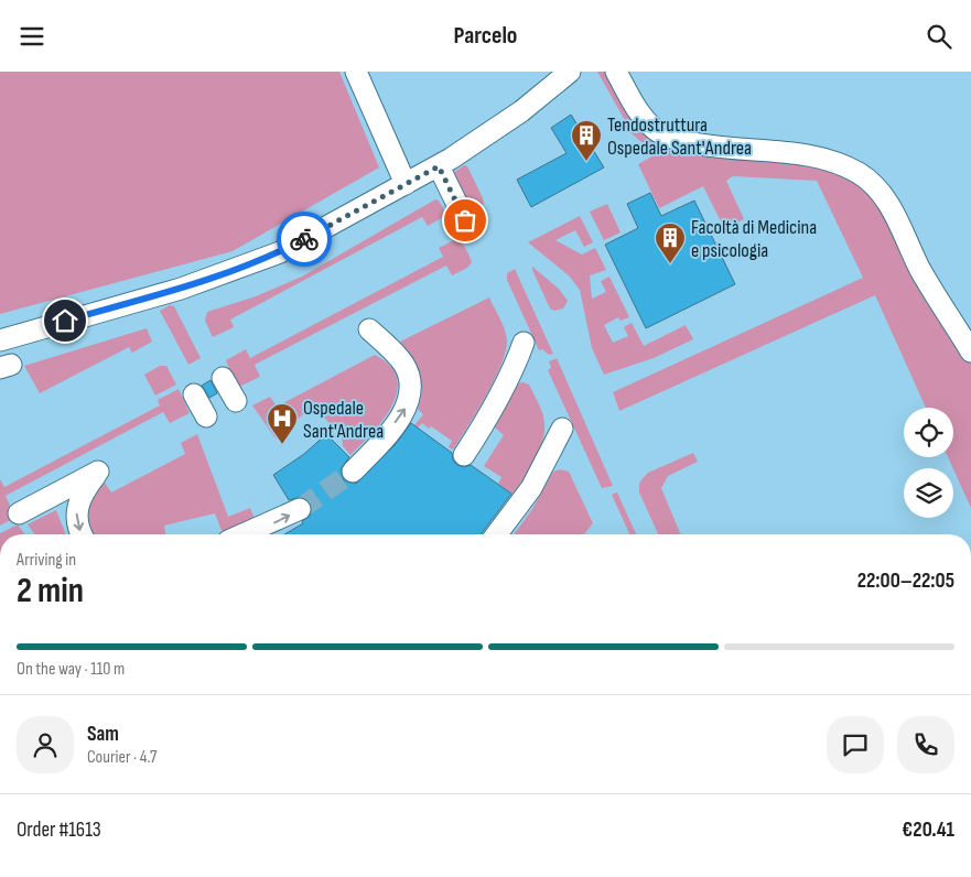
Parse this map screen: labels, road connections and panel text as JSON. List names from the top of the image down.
{
  "places": {
    "building": ["Tendostruttura Ospedale Sant'Andrea", "Facoltà di Medicina e psicologia"],
    "hospital": ["Ospedale Sant'Andrea"]
  },
  "page": {
    "header": "Parcelo",
    "heading": ["2 min", "Arriving in", "22:00–22:05"],
    "panel": [
      "Sam",
      "Courier · 4.7",
      "Order #1613",
      "€20.41"
    ],
    "bar": "On the way · 110 m"
  }
}
